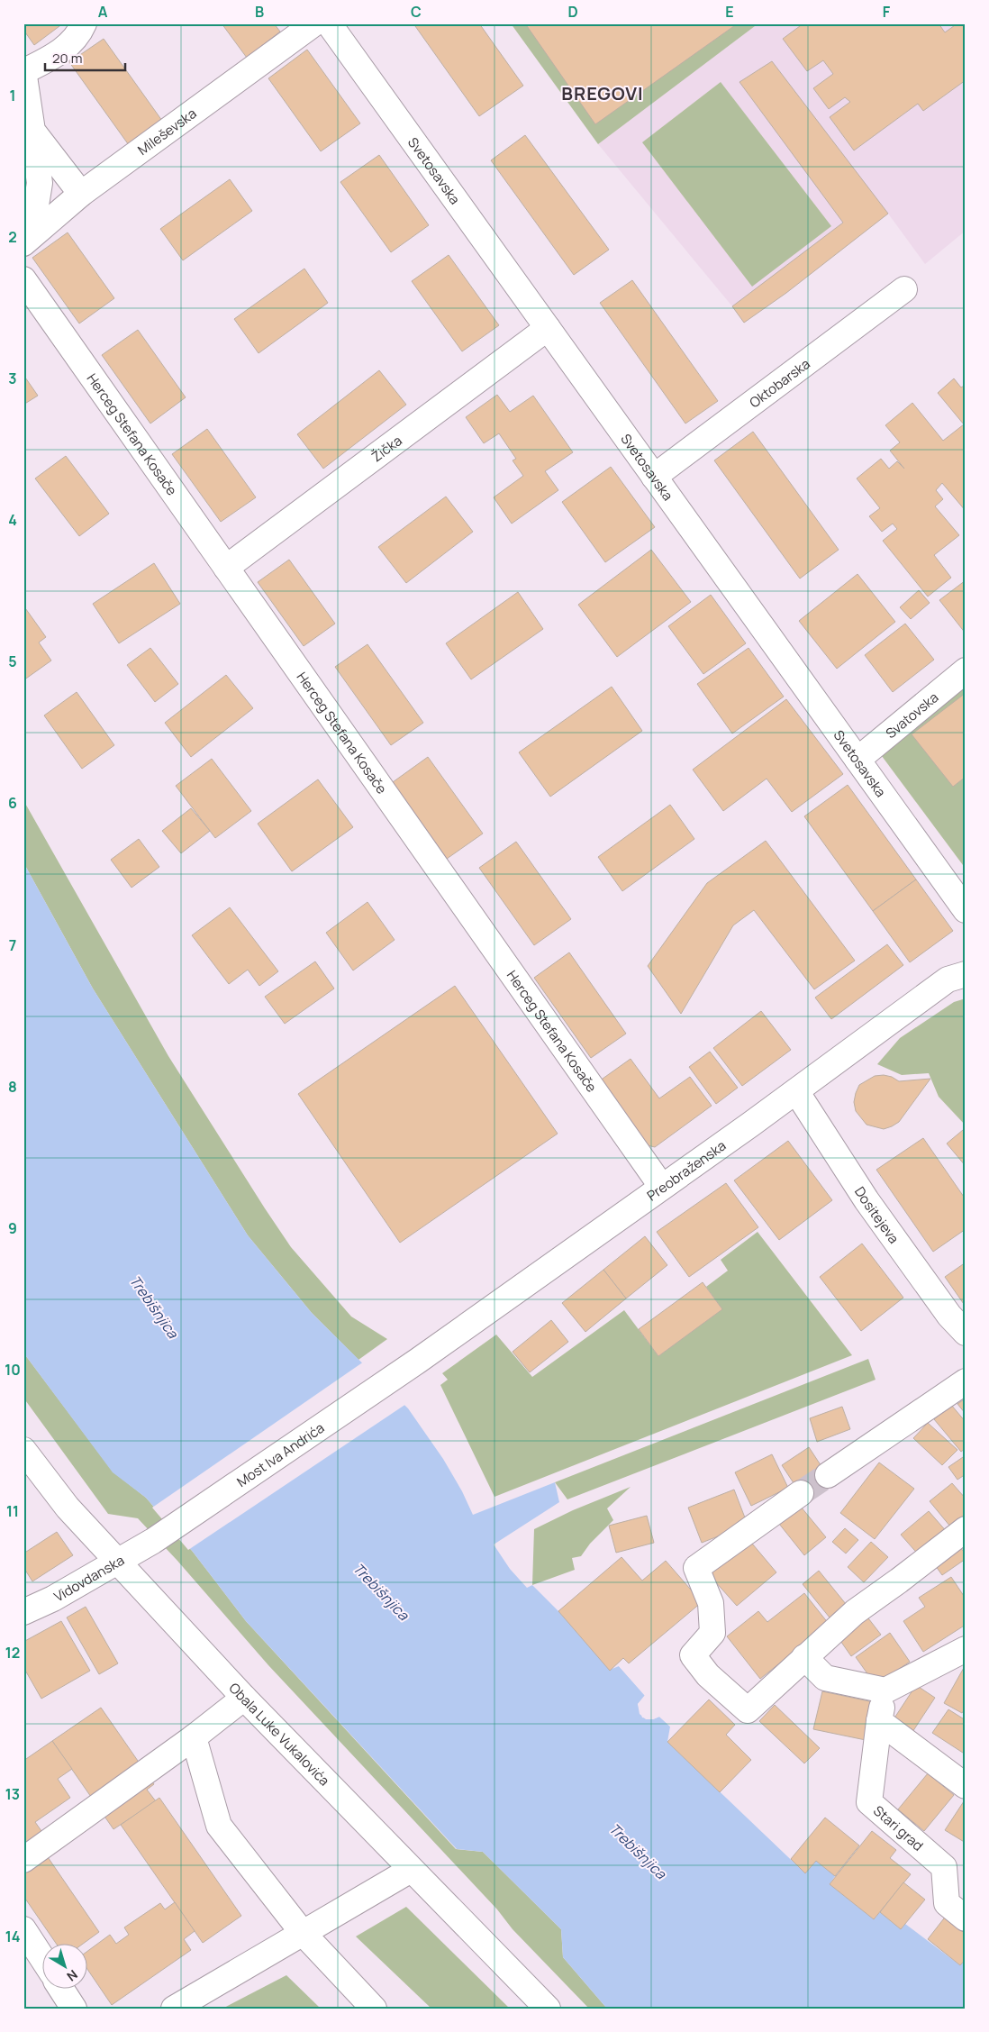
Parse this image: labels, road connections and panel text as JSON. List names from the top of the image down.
{
  "streets": {
    "street": [
      "Mileševska",
      "Svetosavska",
      "Oktobarska",
      "Herceg Stefana Kosače",
      "Žička",
      "Svatovska",
      "Preobraženska",
      "Dositejeva",
      "Most Iva Andrića",
      "Vidovdanska",
      "Obala Luke Vukalovića",
      "Stari grad"
    ]
  },
  "crossings": [
    ["Svetosavska", "Oktobarska"],
    ["Svetosavska", "Žička"],
    ["Svetosavska", "Svatovska"],
    ["Herceg Stefana Kosače", "Žička"],
    ["Herceg Stefana Kosače", "Preobraženska"],
    ["Preobraženska", "Dositejeva"],
    ["Preobraženska", "Most Iva Andrića"],
    ["Most Iva Andrića", "Vidovdanska"],
    ["Vidovdanska", "Obala Luke Vukalovića"]
  ],
  "districts": ["BREGOVI"],
  "water": ["Trebišnjica"],
  "scale_bar": "20 m",
  "north": "bottom right",
  "grid": {
    "columns": [
      "A",
      "B",
      "C",
      "D",
      "E",
      "F"
    ],
    "rows": [
      "1",
      "2",
      "3",
      "4",
      "5",
      "6",
      "7",
      "8",
      "9",
      "10",
      "11",
      "12",
      "13",
      "14"
    ]
  }
}
